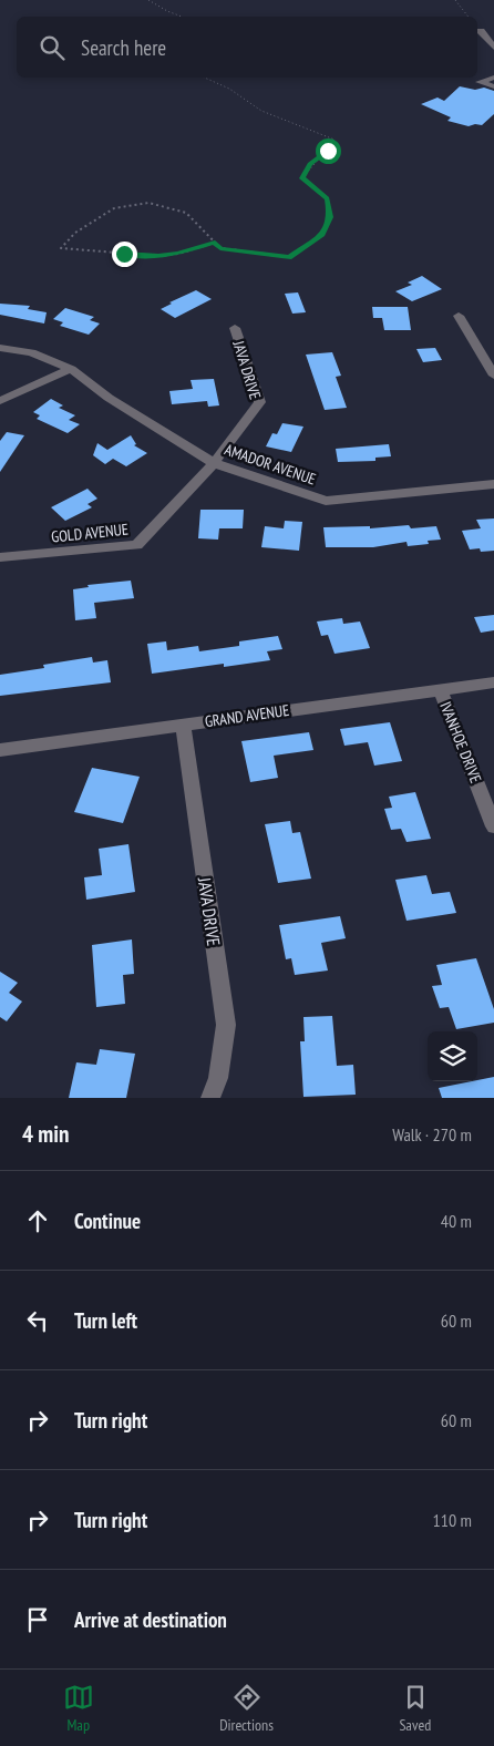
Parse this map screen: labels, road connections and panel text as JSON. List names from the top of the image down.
{
  "streets": {
    "street": [
      "JAVA DRIVE",
      "AMADOR AVENUE",
      "GOLD AVENUE",
      "GRAND AVENUE",
      "IVANHOE DRIVE"
    ]
  },
  "crossings": [
    ["JAVA DRIVE", "AMADOR AVENUE"],
    ["JAVA DRIVE", "GOLD AVENUE"],
    ["JAVA DRIVE", "GRAND AVENUE"],
    ["AMADOR AVENUE", "GOLD AVENUE"],
    ["GRAND AVENUE", "IVANHOE DRIVE"]
  ],
  "page": {
    "search": "Search here",
    "heading": ["4 min", "Walk · 270 m"],
    "list": [
      ["Continue", "40 m"],
      ["Turn left", "60 m"],
      ["Turn right", "60 m"],
      ["Turn right", "110 m"],
      "Arrive at destination"
    ],
    "nav": ["Map", "Directions", "Saved"]
  }
}
